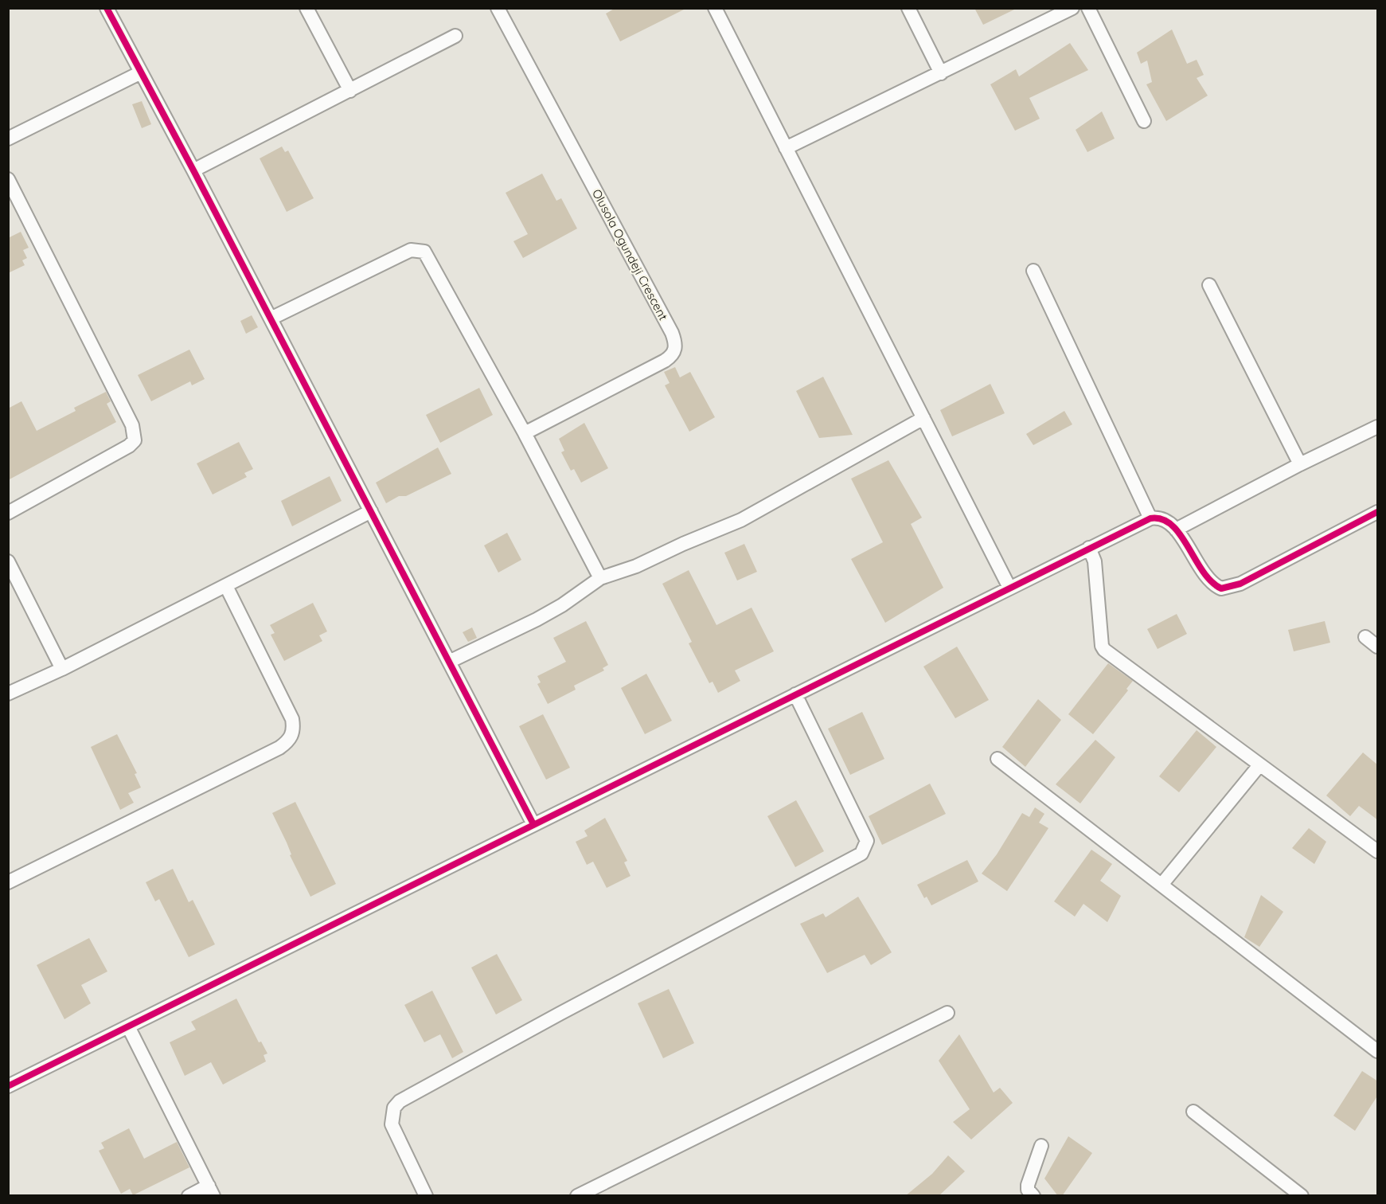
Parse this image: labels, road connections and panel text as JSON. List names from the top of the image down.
{
  "streets": {
    "street": ["Olusola Ogundeji Crescent"]
  }
}
